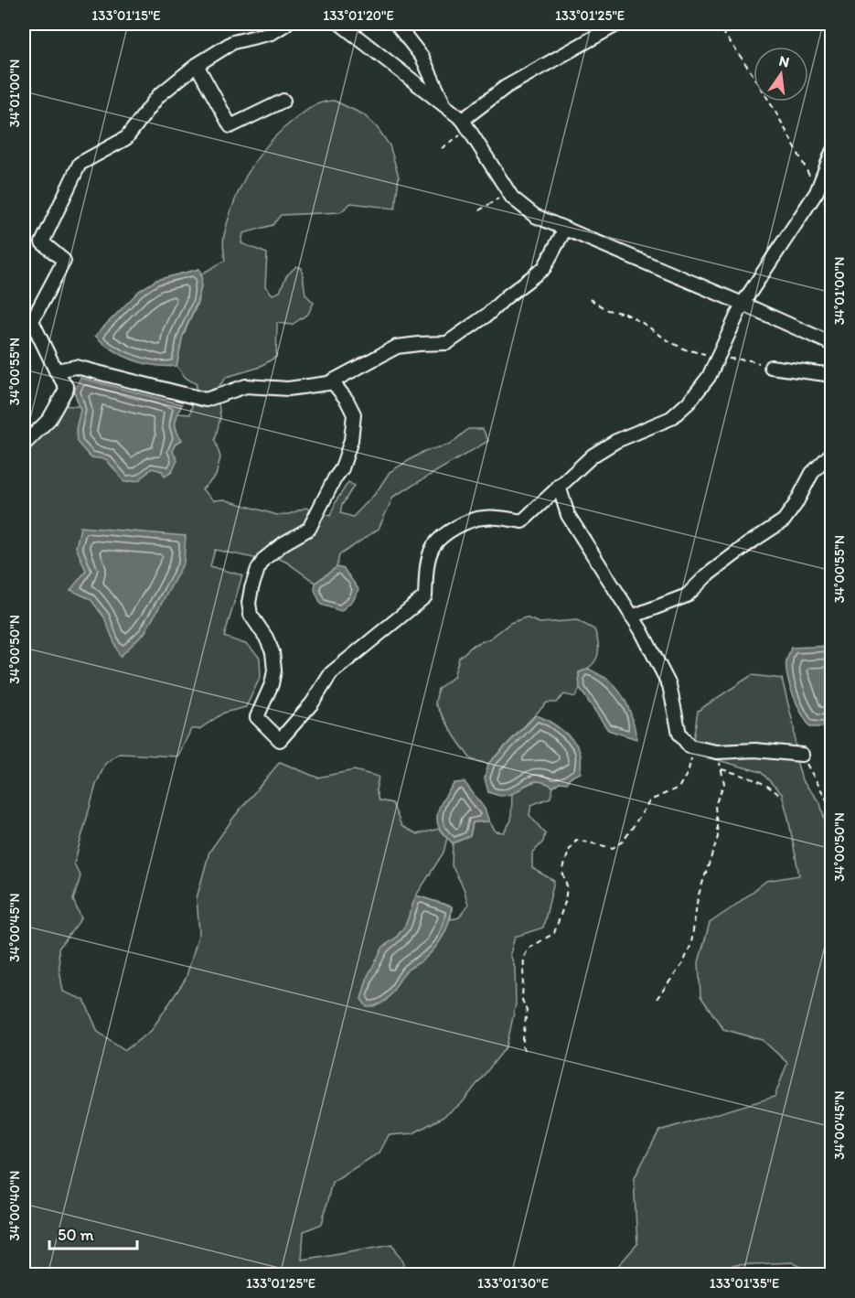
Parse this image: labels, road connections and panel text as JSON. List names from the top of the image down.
{
  "scale_bar": "50 m",
  "north": "top",
  "coordinates": [
    "133°01'15\"E",
    "133°01'20\"E",
    "133°01'25\"E",
    "34°01'00\"N",
    "34°00'55\"N",
    "34°00'50\"N",
    "34°00'45\"N",
    "34°00'40\"N",
    "133°01'30\"E",
    "133°01'35\"E"
  ]
}
